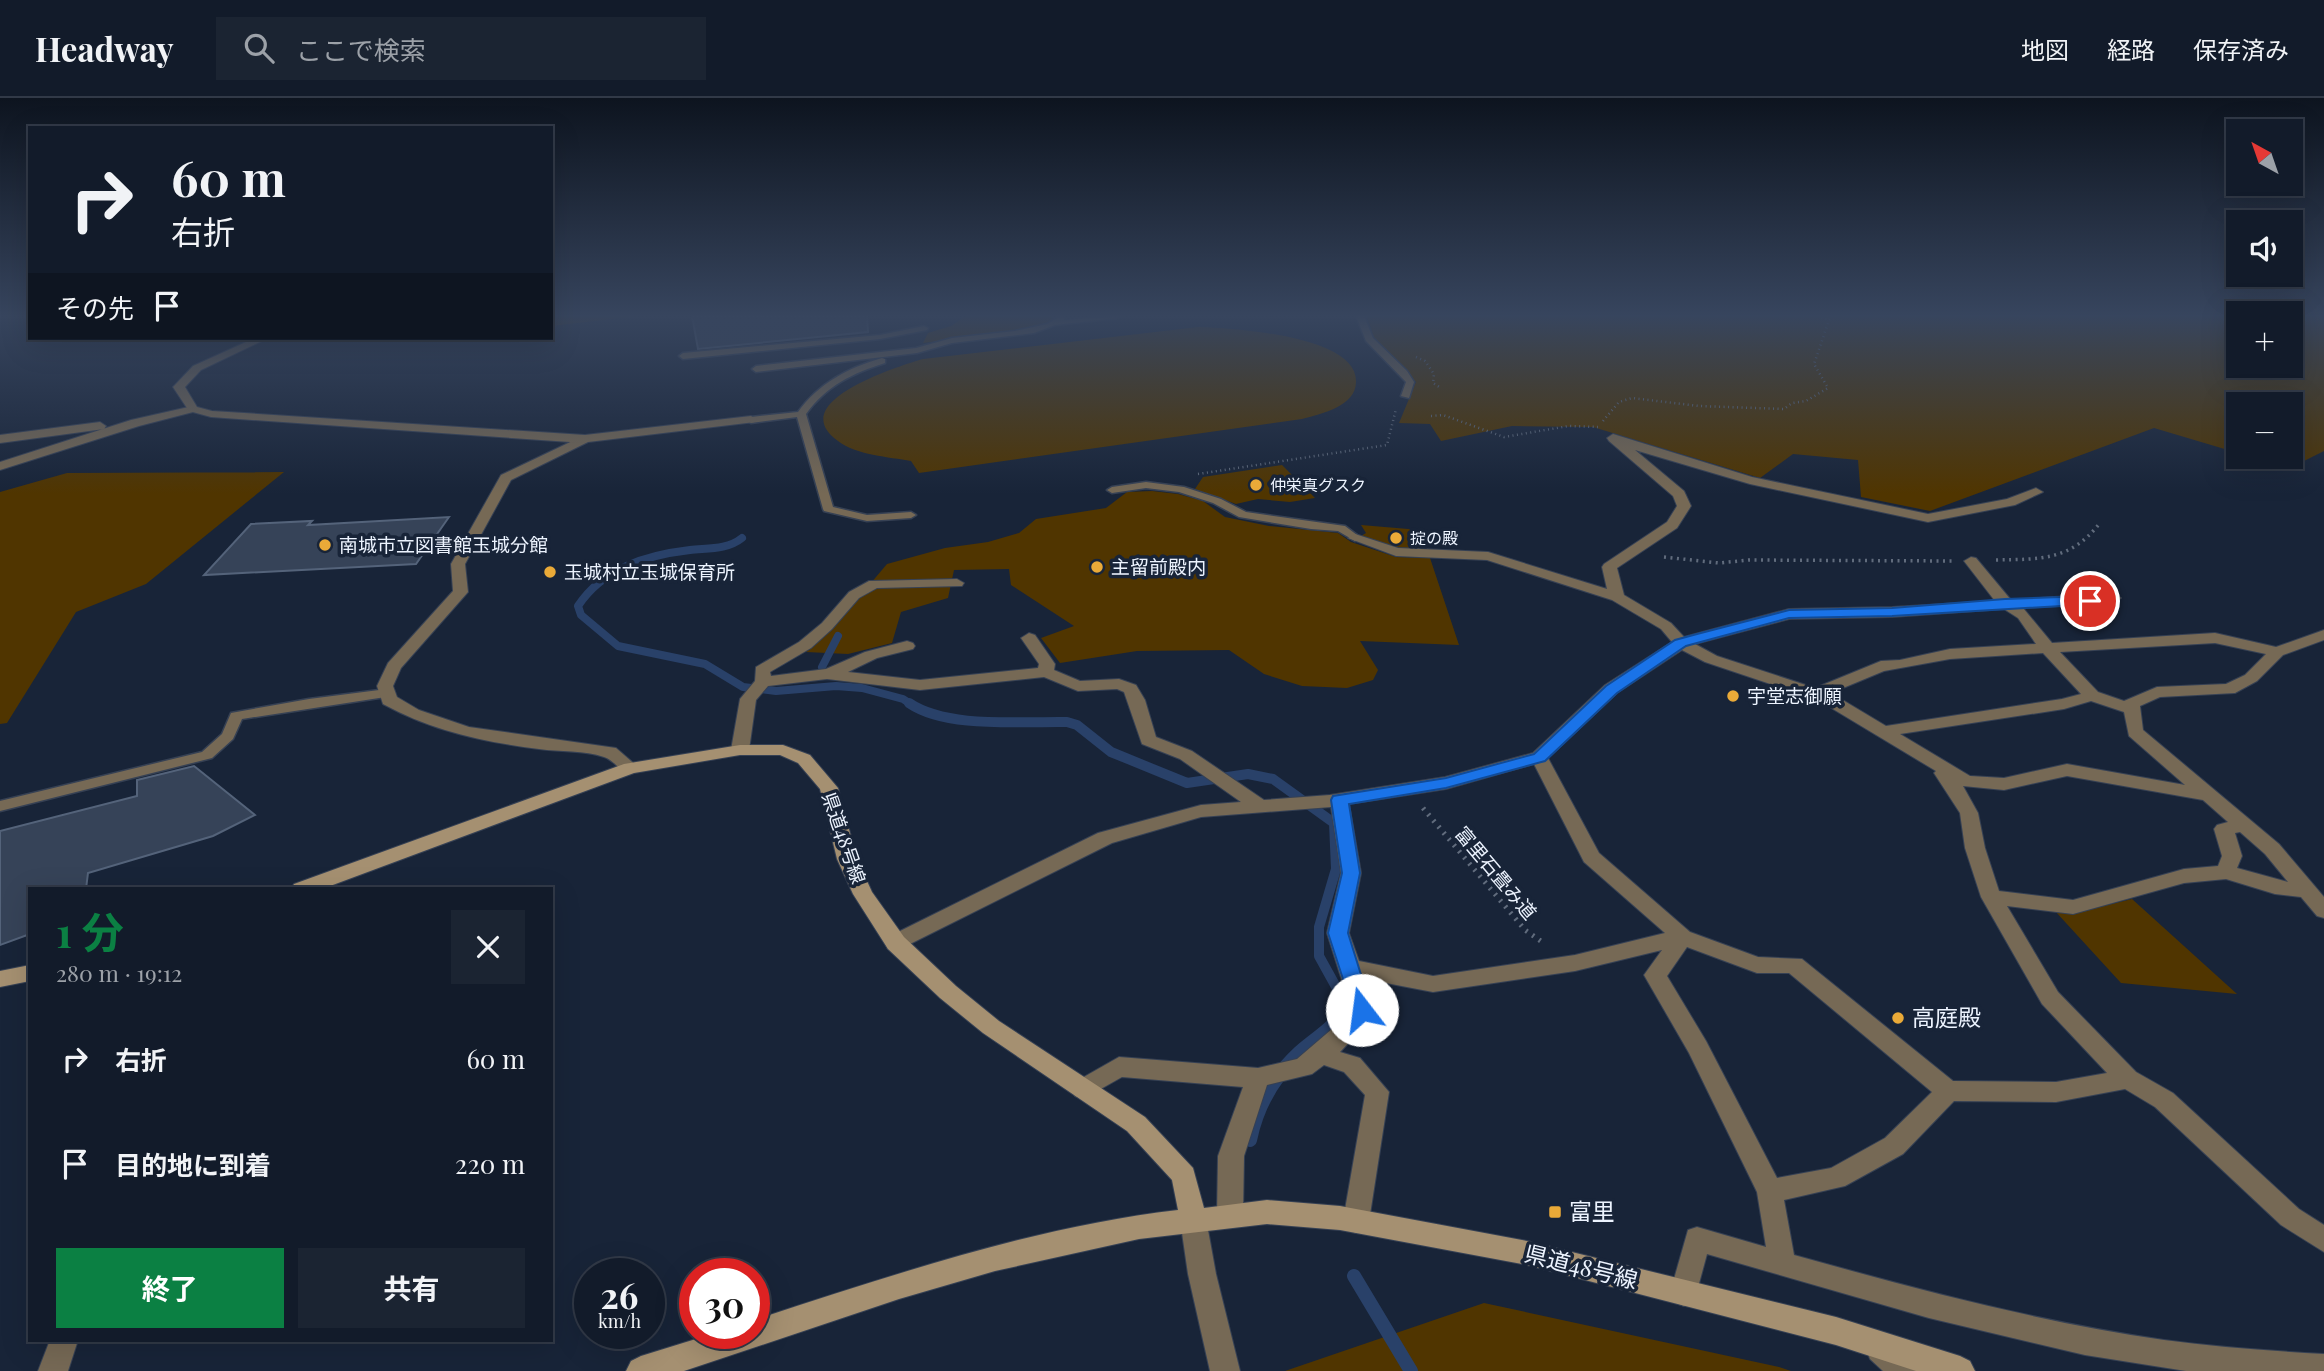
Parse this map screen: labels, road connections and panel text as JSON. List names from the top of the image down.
{
  "streets": {
    "main road": ["県道48号線"],
    "path": ["富里石畳み道"]
  },
  "places": {
    "other": [
      "仲栄真グスク",
      "掟の殿",
      "南城市立図書館玉城分館",
      "主留前殿内",
      "玉城村立玉城保育所",
      "宇堂志御願",
      "高庭殿"
    ],
    "transit": ["富里"]
  },
  "north": "top left",
  "page": {
    "header": "Headway",
    "search": "ここで検索",
    "nav": ["地図", "経路", "保存済み"],
    "map_buttons": ["+", "−"],
    "turn": ["60 m", "右折"],
    "then": "その先",
    "heading": ["1 分", "280 m · 19:12"],
    "list": [
      {
        "name": "右折",
        "value": "60 m"
      },
      {
        "name": "目的地に到着",
        "value": "220 m"
      }
    ],
    "buttons": ["終了", "共有"],
    "speed": "26 km/h",
    "limit": "30"
  }
}
